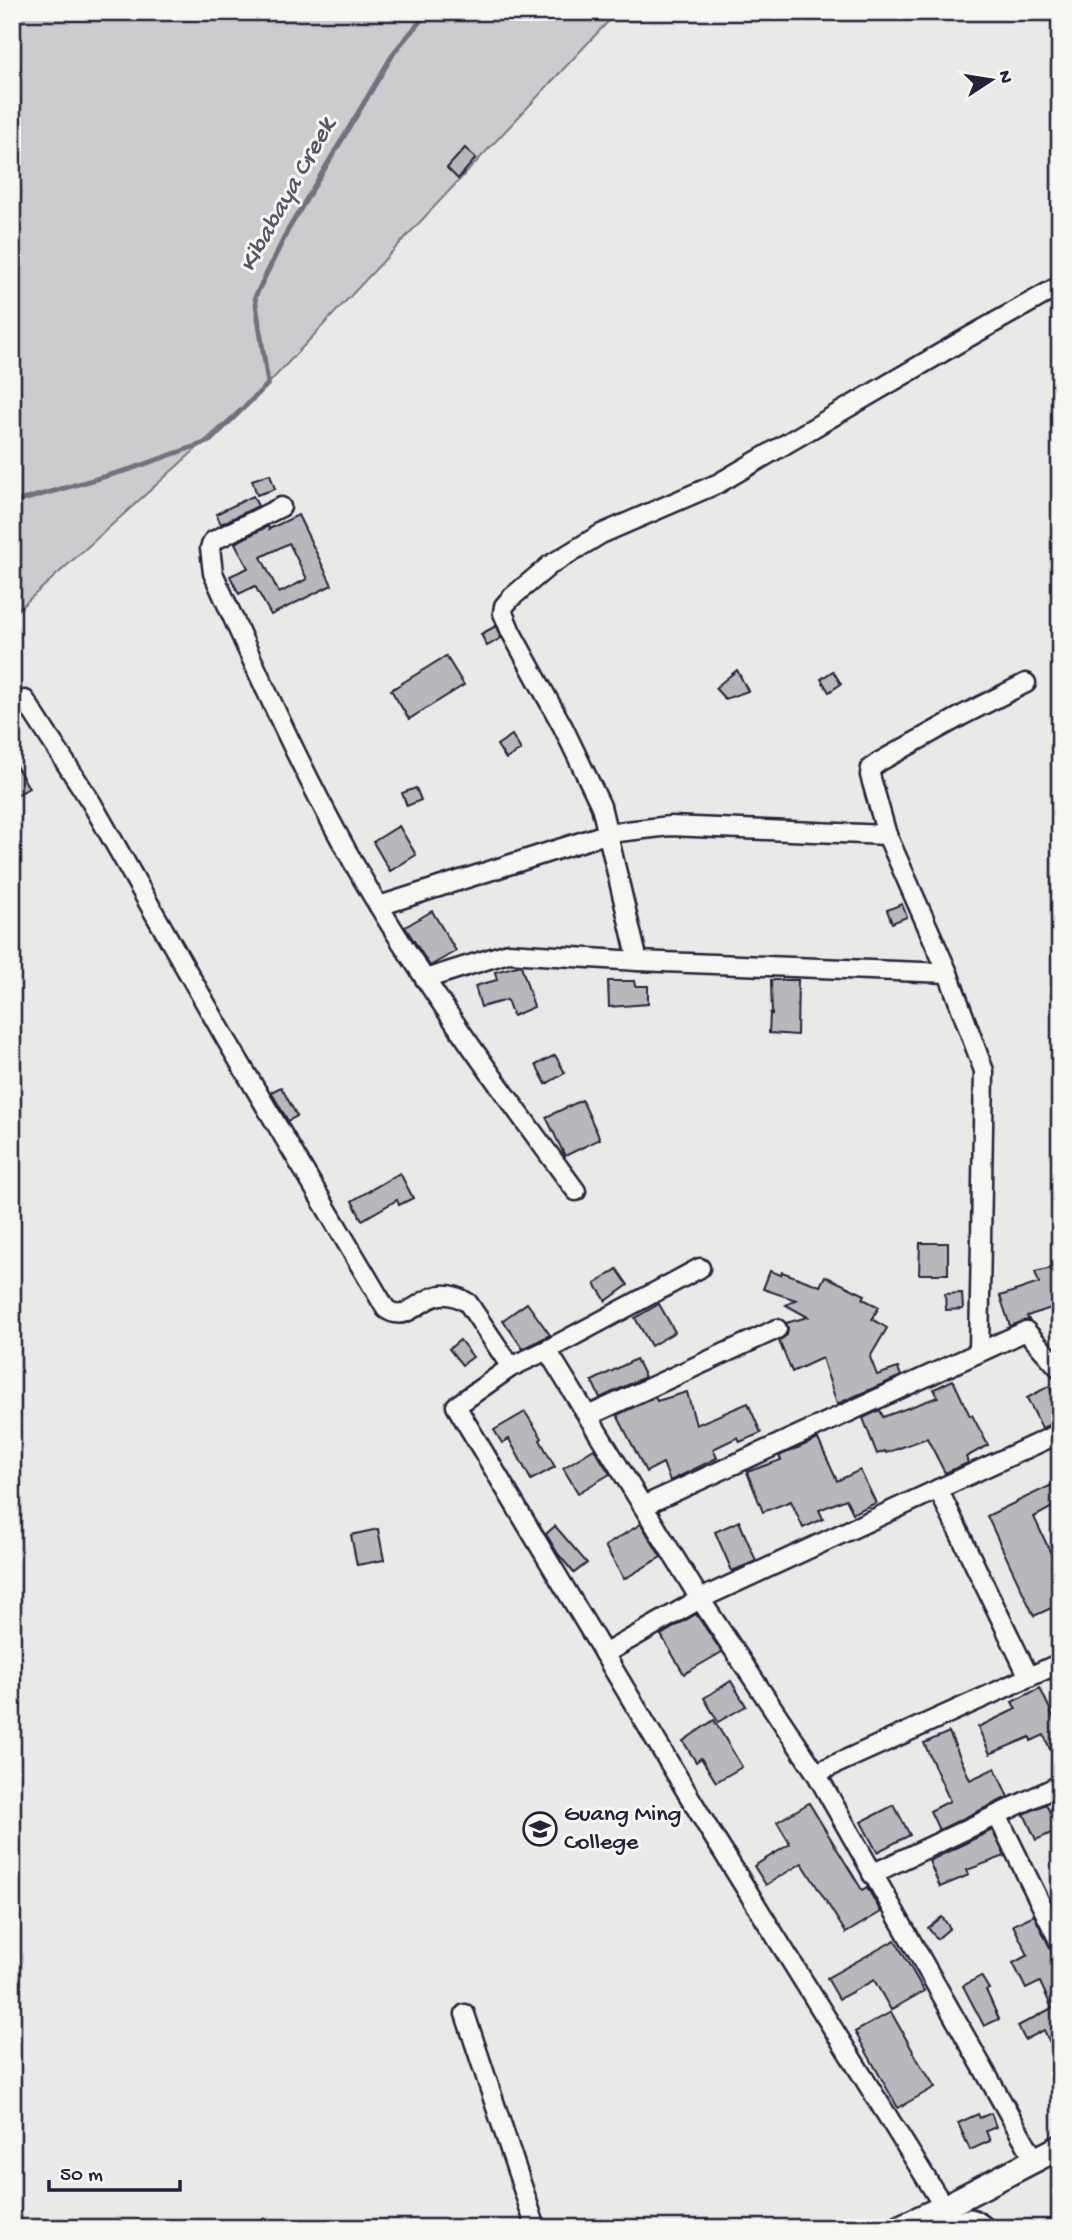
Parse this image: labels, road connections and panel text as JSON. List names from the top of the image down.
{
  "water": ["Kibabaya Creek"],
  "places": {
    "school or university": ["Guang Ming College"]
  },
  "scale_bar": "50 m",
  "north": "right"
}
